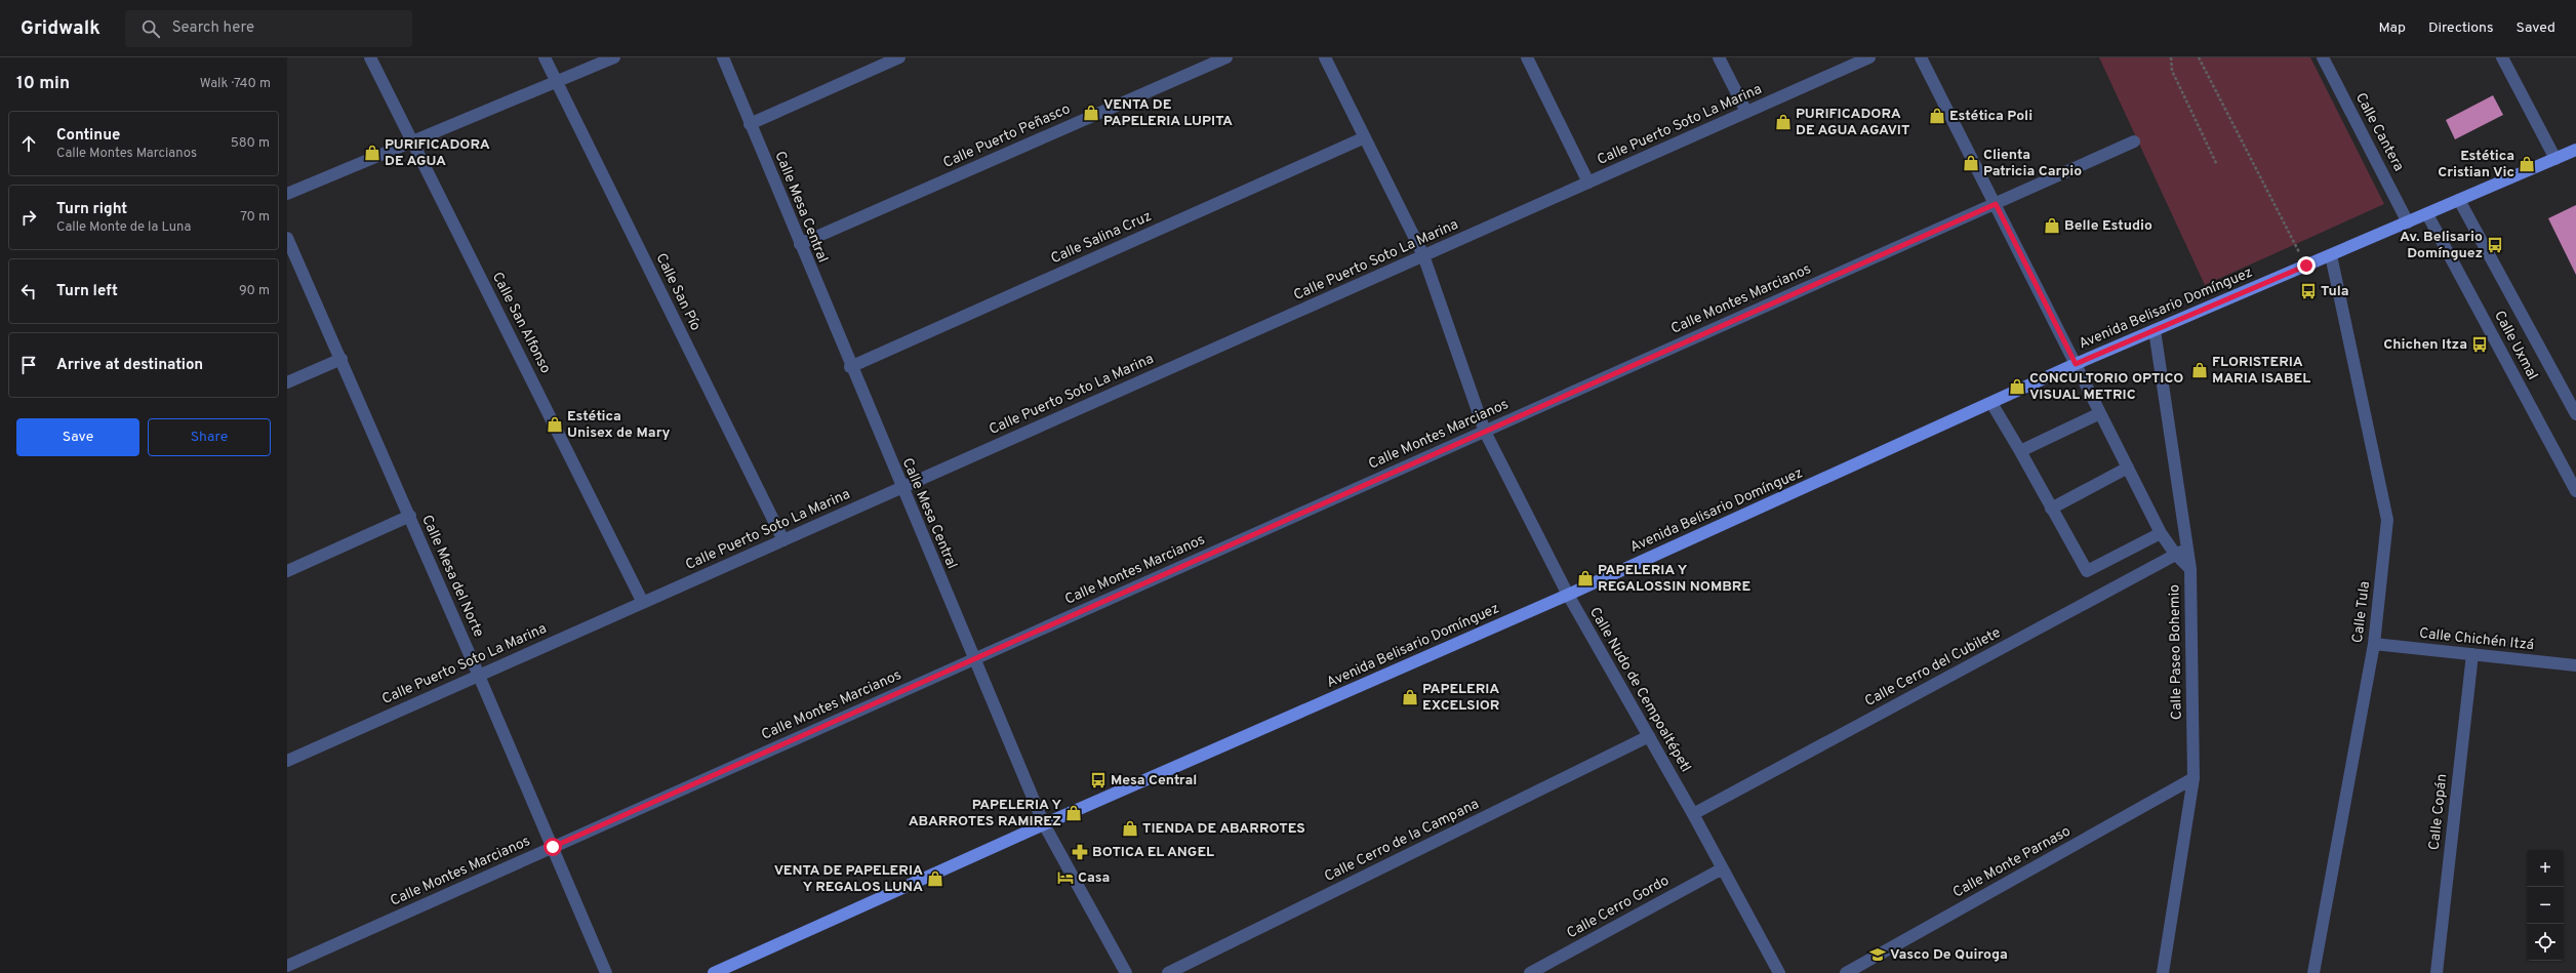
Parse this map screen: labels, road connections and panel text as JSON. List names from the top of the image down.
{
  "streets": {
    "main road": ["Avenida Belisario Domínguez"],
    "street": [
      "Calle Puerto Soto La Marina",
      "Calle Cantera",
      "Calle Puerto Peñasco",
      "Calle Mesa Central",
      "Calle Salina Cruz",
      "Calle San Pío",
      "Calle Montes Marcianos",
      "Calle San Alfonso",
      "Calle Uxmal",
      "Calle Mesa del Norte",
      "Calle Tula",
      "Calle Chichén Itzá",
      "Calle Paseo Bohemio",
      "Calle Cerro del Cubilete",
      "Calle Nudo de Cempoaltépetl",
      "Calle Copán",
      "Calle Cerro de la Campana",
      "Calle Monte Parnaso",
      "Calle Cerro Gordo"
    ]
  },
  "crossings": [
    ["Calle Puerto Soto La Marina", "Calle Mesa Central"],
    ["Calle Puerto Soto La Marina", "Calle San Pío"],
    ["Calle Puerto Soto La Marina", "Calle San Alfonso"],
    ["Calle Puerto Soto La Marina", "Calle Mesa del Norte"],
    ["Calle Puerto Soto La Marina", "Calle Nudo de Cempoaltépetl"],
    ["Calle Cantera", "Avenida Belisario Domínguez"],
    ["Calle Puerto Peñasco", "Calle Mesa Central"],
    ["Calle Mesa Central", "Calle Salina Cruz"],
    ["Calle Mesa Central", "Calle Montes Marcianos"],
    ["Calle Mesa Central", "Avenida Belisario Domínguez"],
    ["Calle Salina Cruz", "Calle Nudo de Cempoaltépetl"],
    ["Calle Montes Marcianos", "Calle Mesa del Norte"],
    ["Calle Montes Marcianos", "Calle Nudo de Cempoaltépetl"],
    ["Avenida Belisario Domínguez", "Calle Uxmal"],
    ["Avenida Belisario Domínguez", "Calle Tula"],
    ["Avenida Belisario Domínguez", "Calle Paseo Bohemio"],
    ["Avenida Belisario Domínguez", "Calle Nudo de Cempoaltépetl"],
    ["Calle Tula", "Calle Chichén Itzá"],
    ["Calle Chichén Itzá", "Calle Copán"],
    ["Calle Paseo Bohemio", "Calle Cerro del Cubilete"],
    ["Calle Paseo Bohemio", "Calle Monte Parnaso"],
    ["Calle Cerro del Cubilete", "Calle Nudo de Cempoaltépetl"],
    ["Calle Nudo de Cempoaltépetl", "Calle Cerro de la Campana"],
    ["Calle Nudo de Cempoaltépetl", "Calle Cerro Gordo"]
  ],
  "places": {
    "shop": [
      "VENTA DE PAPELERIA LUPITA",
      "Estética Poli",
      "PURIFICADORA DE AGUA AGAVIT",
      "PURIFICADORA DE AGUA",
      "Clienta Patricia Carpio",
      "Estética Cristian Vic",
      "Belle Estudio",
      "FLORISTERIA MARIA ISABEL",
      "CONCULTORIO OPTICO VISUAL METRIC",
      "Estética Unisex de Mary",
      "PAPELERIA Y REGALOSSIN NOMBRE",
      "PAPELERIA EXCELSIOR",
      "PAPELERIA Y ABARROTES RAMIREZ",
      "TIENDA DE ABARROTES",
      "VENTA DE PAPELERIA Y REGALOS LUNA"
    ],
    "bus stop": [
      "Av. Belisario Domínguez",
      "Tula",
      "Chichen Itza",
      "Mesa Central"
    ],
    "pharmacy": ["BOTICA EL ANGEL"],
    "hotel": ["Casa"],
    "school or university": ["Vasco De Quiroga"]
  },
  "page": {
    "header": "Gridwalk",
    "search": "Search here",
    "nav": ["Map", "Directions", "Saved"],
    "heading": ["10 min", "Walk · 740 m"],
    "list": [
      ["Continue", "Calle Montes Marcianos", "580 m"],
      ["Turn right", "Calle Monte de la Luna", "70 m"],
      ["Turn left", "90 m"],
      "Arrive at destination"
    ],
    "buttons": ["Save", "Share"],
    "map_buttons": ["+", "−"]
  }
}
